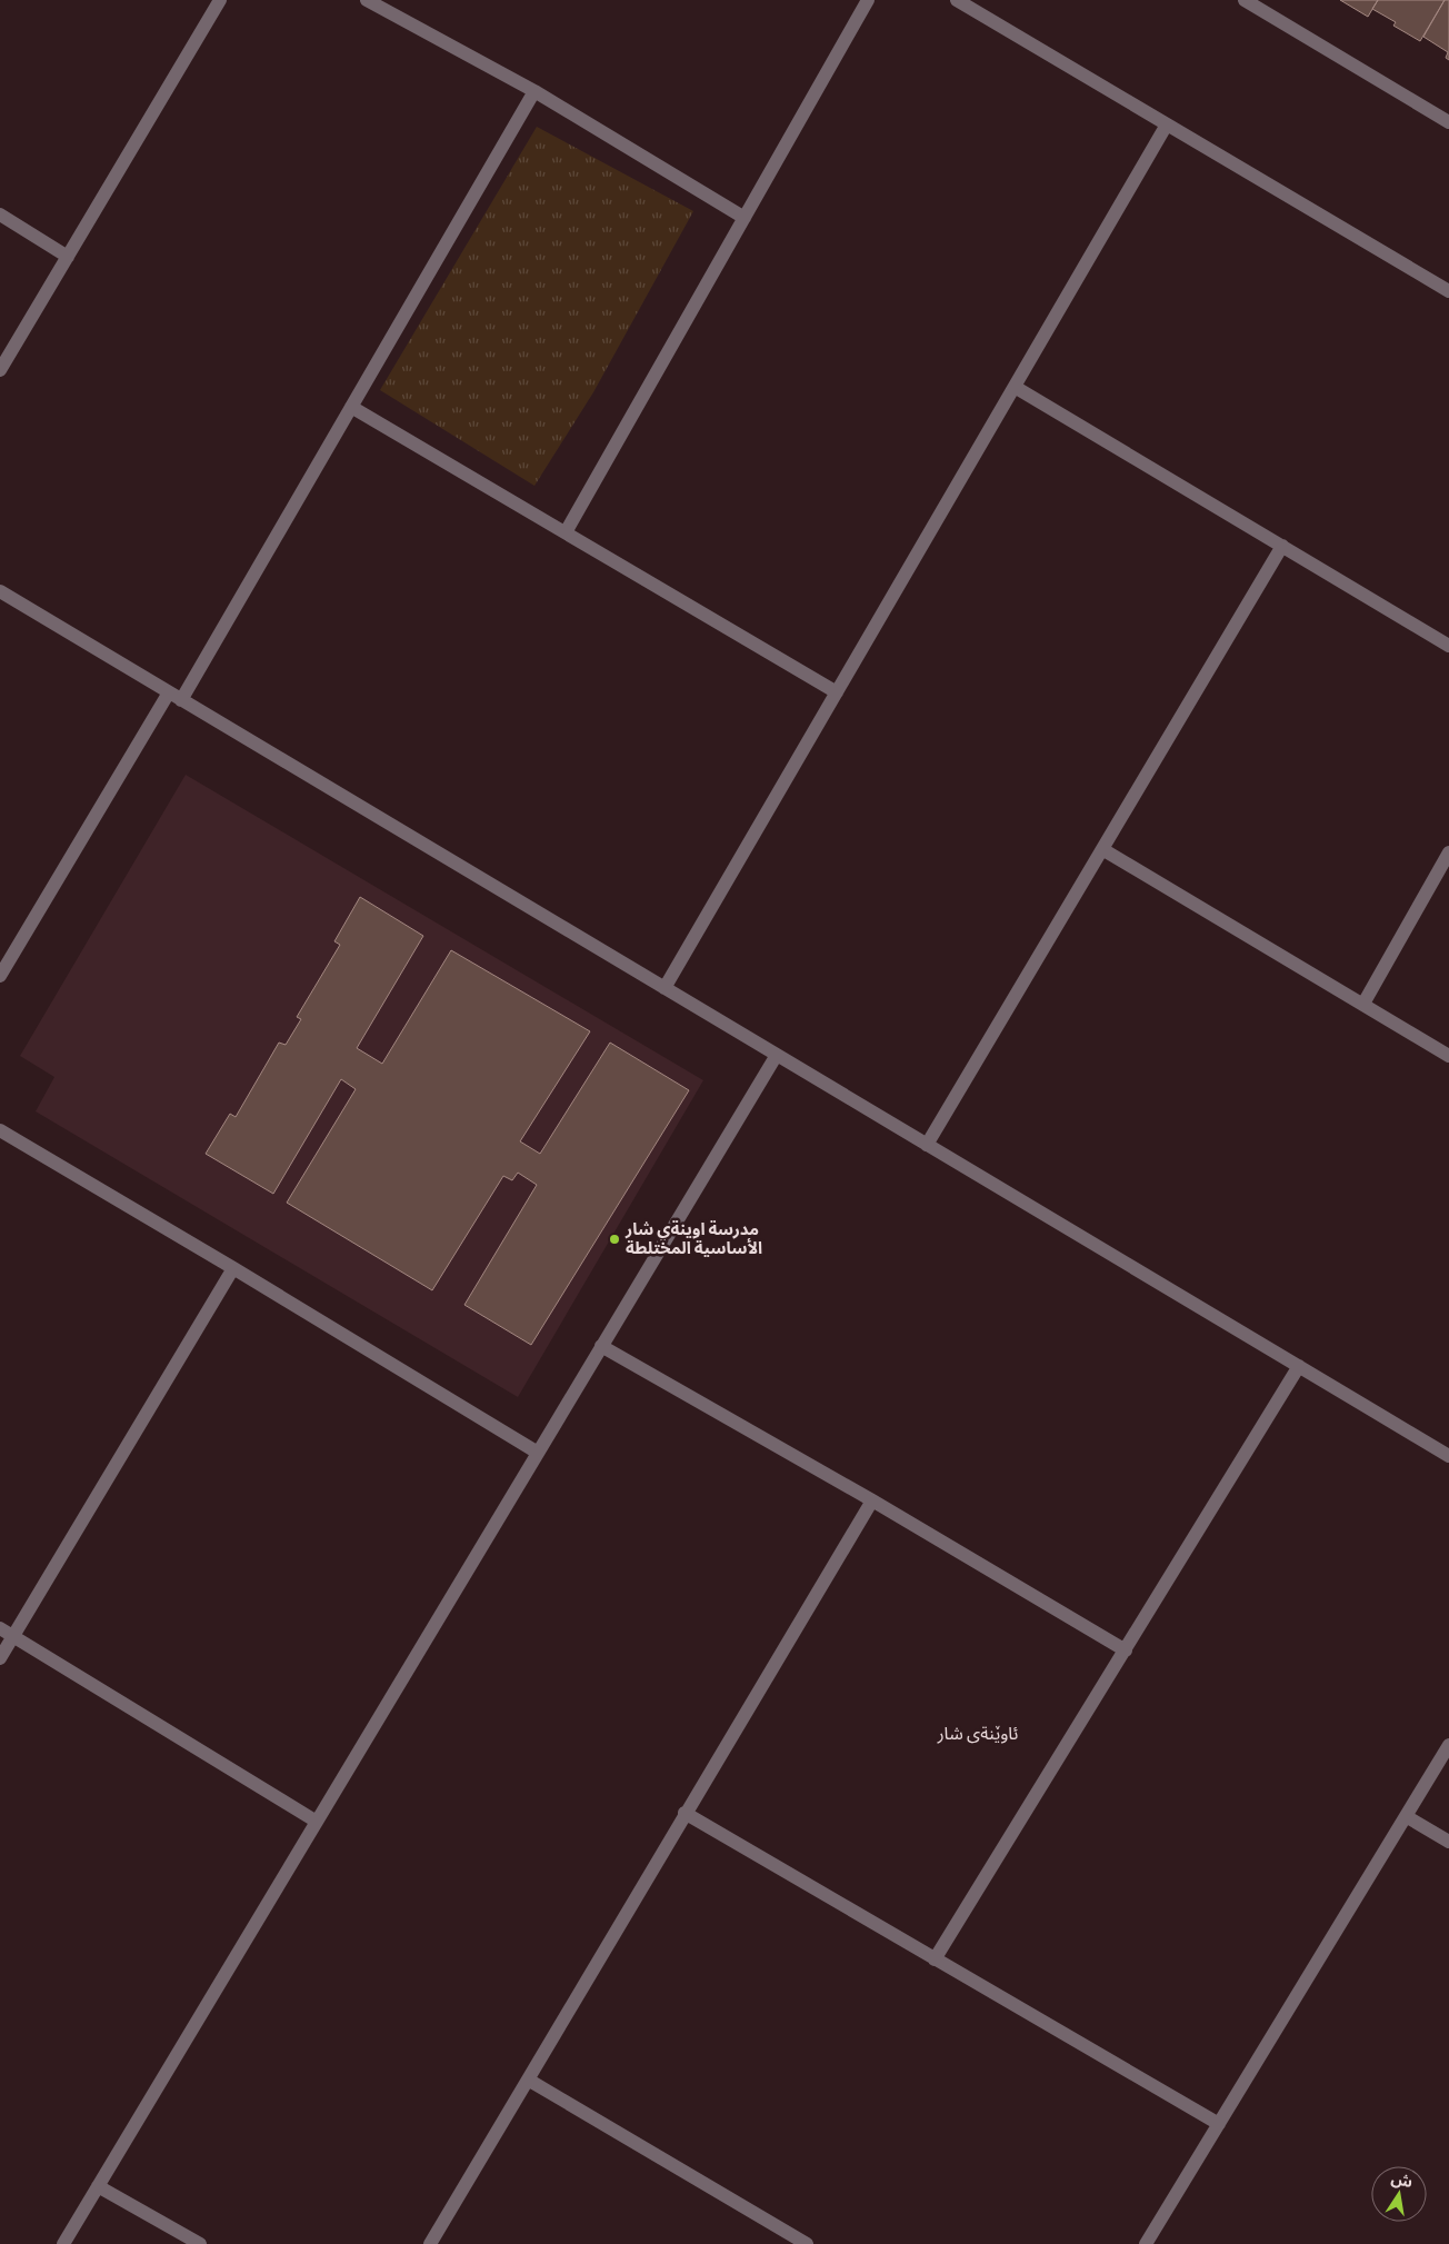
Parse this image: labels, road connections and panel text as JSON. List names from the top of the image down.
{
  "districts": ["ئاوێنةی شار"],
  "places": ["مدرسة اوينةي شار الأساسية المختلطة"],
  "north": "top"
}
